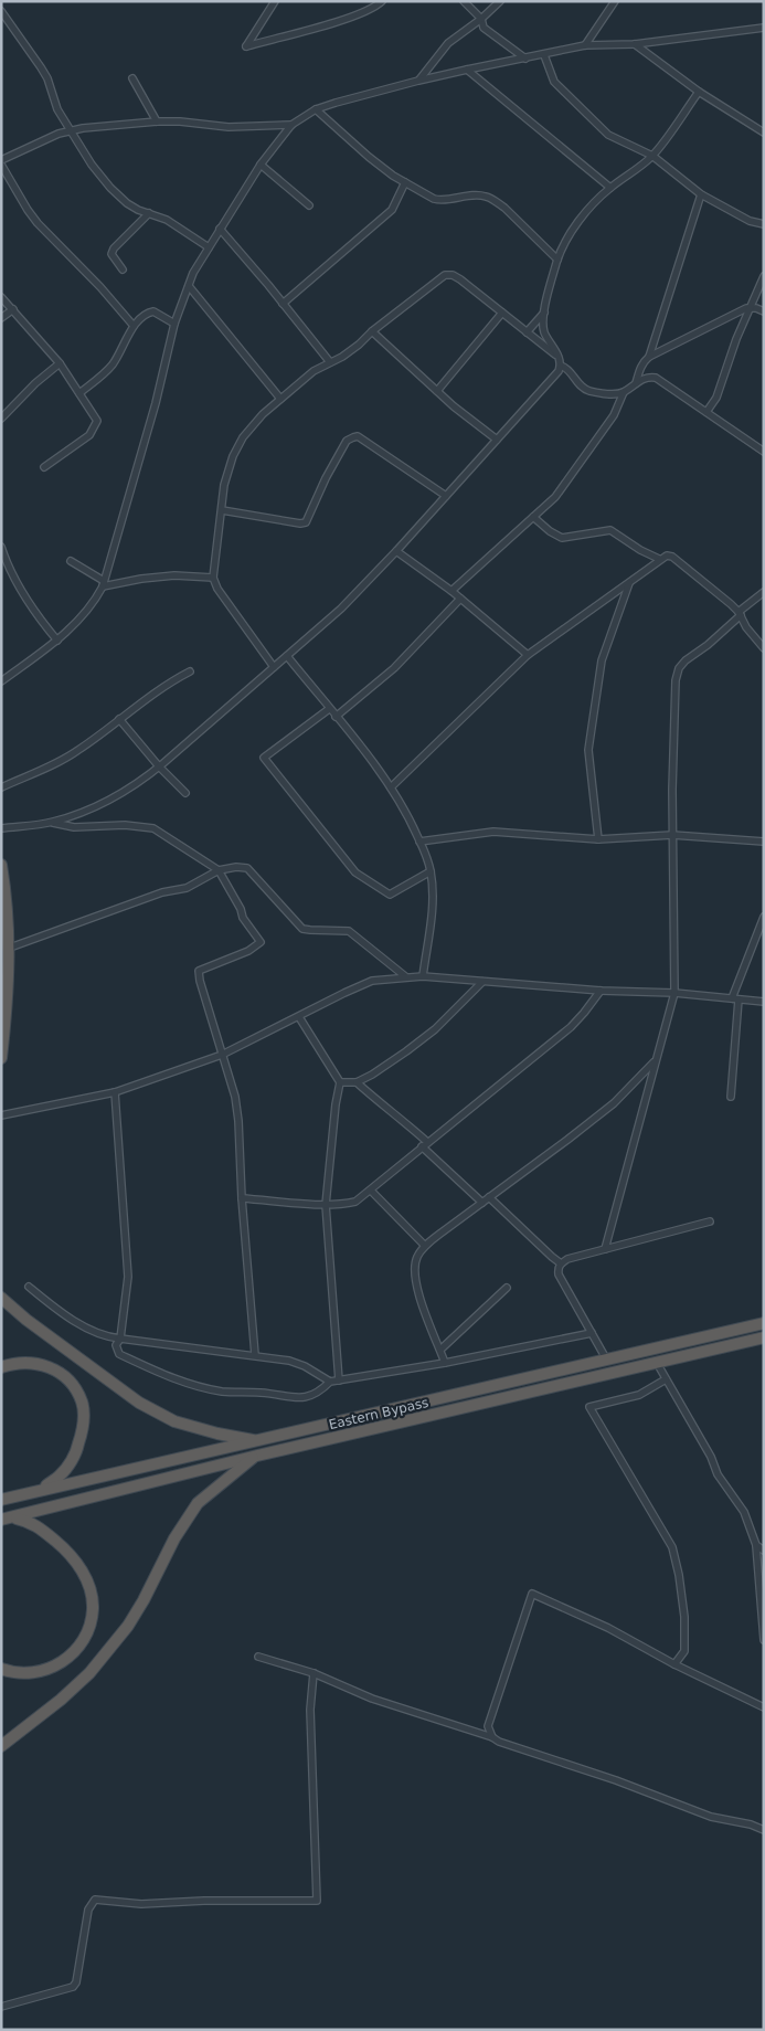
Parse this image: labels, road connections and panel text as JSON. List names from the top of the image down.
{
  "streets": {
    "highway": ["Eastern Bypass"]
  }
}
